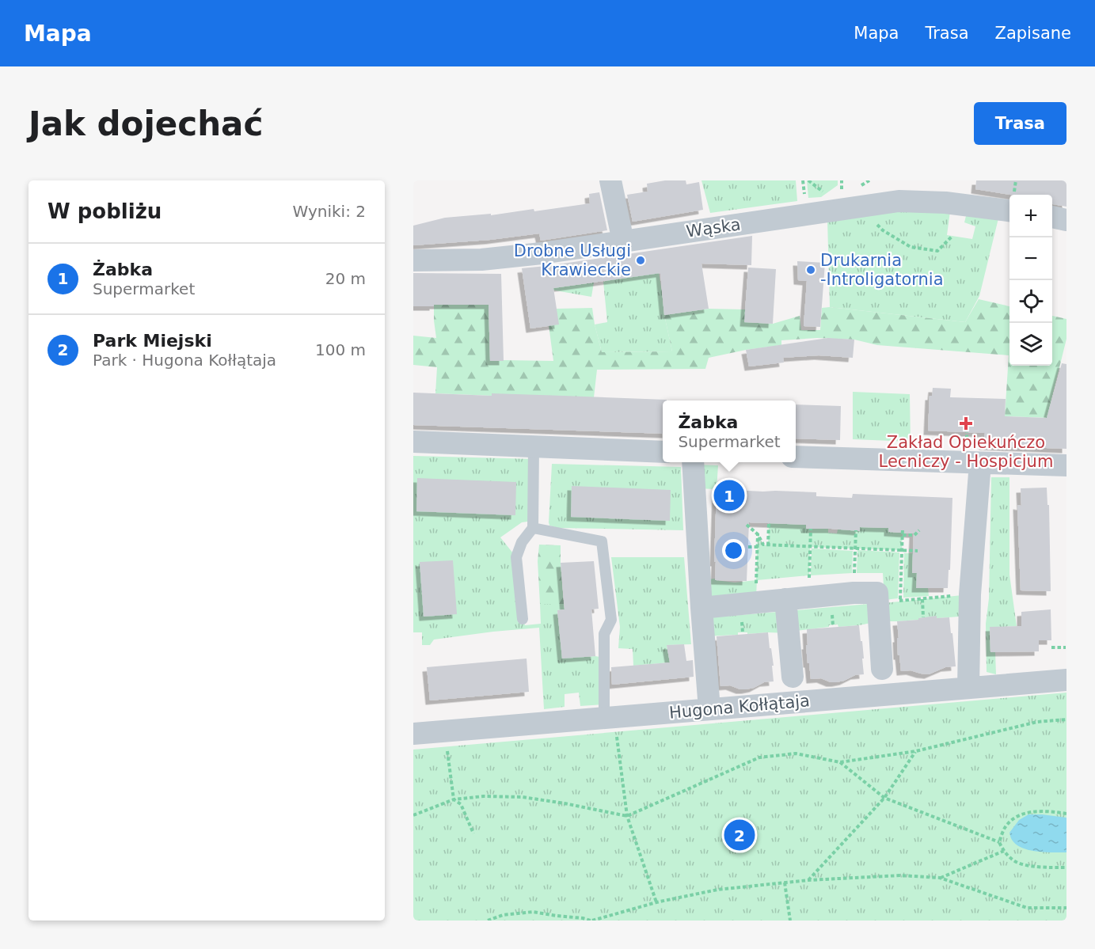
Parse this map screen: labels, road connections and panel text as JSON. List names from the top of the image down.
{
  "streets": {
    "street": ["Wąska", "Hugona Kołłątaja"]
  },
  "places": {
    "other": ["Drobne Usługi Krawieckie", "Drukarnia -Introligatornia"],
    "health": ["Zakład Opiekuńczo Lecniczy - Hospicjum"]
  },
  "page": {
    "header": "Mapa",
    "nav": ["Mapa", "Trasa", "Zapisane"],
    "buttons": "Trasa",
    "title": "Jak dojechać",
    "heading": ["W pobliżu", "Wyniki: 2"],
    "map_buttons": ["+", "−"],
    "list": [
      {
        "mark": "1",
        "name": "Żabka",
        "note": "Supermarket",
        "value": "20 m"
      },
      {
        "mark": "2",
        "name": "Park Miejski",
        "note": "Park · Hugona Kołłątaja",
        "value": "100 m"
      }
    ],
    "popup": ["Żabka", "Supermarket"],
    "pins": ["1", "2"]
  }
}
